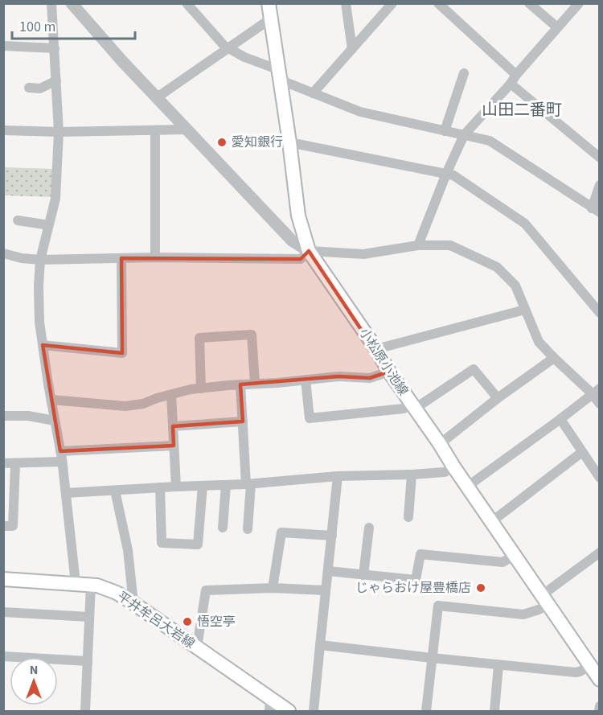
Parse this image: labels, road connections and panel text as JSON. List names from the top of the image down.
{
  "streets": {
    "main road": ["小松原小池線", "平井牟呂大岩線"]
  },
  "districts": ["山田二番町"],
  "places": ["愛知銀行", "じゃらおけ屋豊橋店", "悟空亭"],
  "scale_bar": "100 m",
  "north": "top"
}
